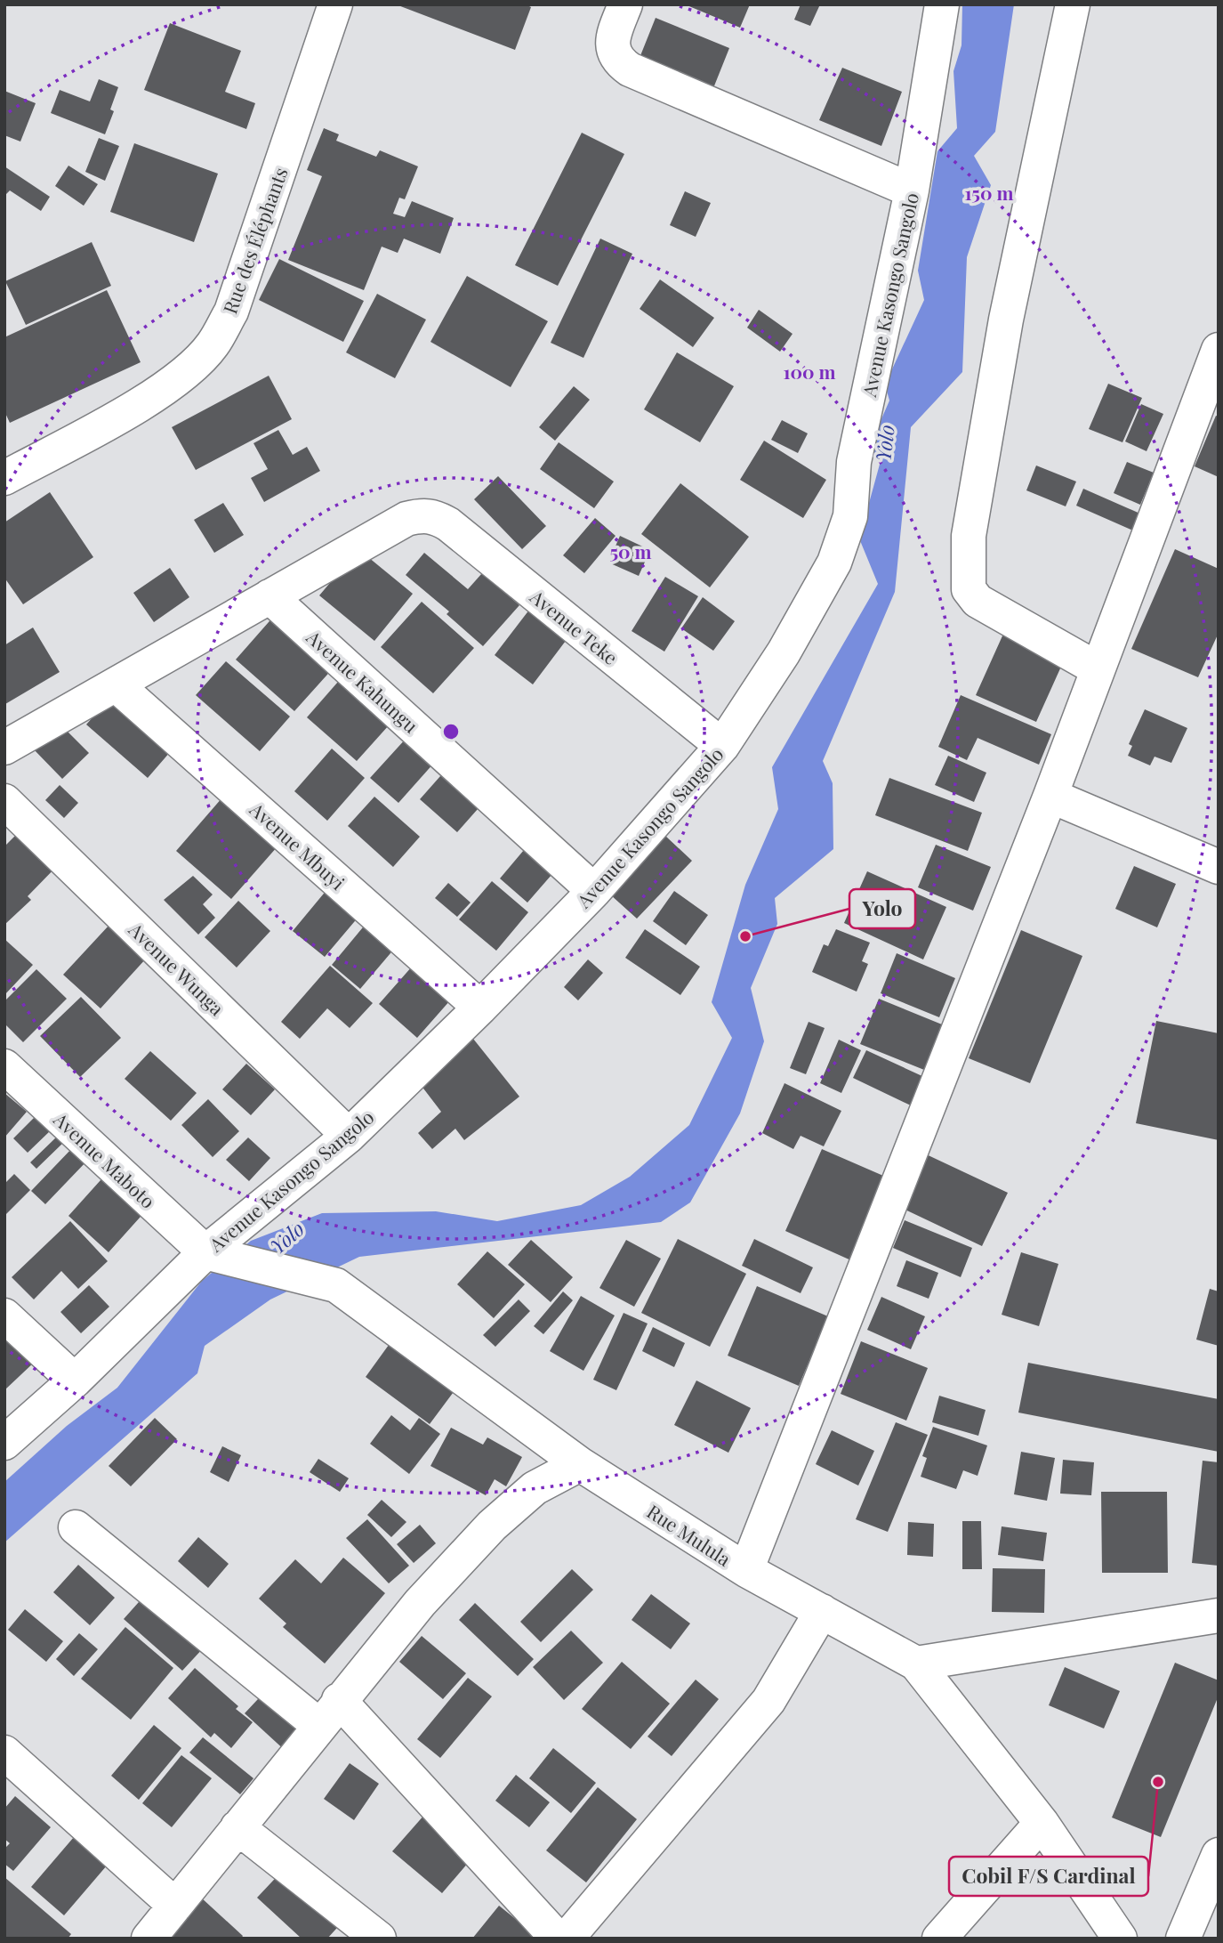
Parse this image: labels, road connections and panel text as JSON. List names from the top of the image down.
{
  "streets": {
    "street": [
      "Rue des Éléphants",
      "Avenue Kasongo Sangolo",
      "Avenue Teke",
      "Avenue Kahungu",
      "Avenue Mbuyi",
      "Avenue Wunga",
      "Avenue Maboto",
      "Rue Mulula"
    ]
  },
  "crossings": [
    ["Avenue Kasongo Sangolo", "Avenue Teke"],
    ["Avenue Kasongo Sangolo", "Avenue Kahungu"],
    ["Avenue Kasongo Sangolo", "Avenue Mbuyi"],
    ["Avenue Kasongo Sangolo", "Avenue Wunga"],
    ["Avenue Kasongo Sangolo", "Avenue Maboto"],
    ["Avenue Kasongo Sangolo", "Rue Mulula"],
    ["Avenue Teke", "Avenue Kahungu"],
    ["Avenue Maboto", "Rue Mulula"]
  ],
  "water": ["Yolo"],
  "places": ["Yolo", "Cobil F/S Cardinal"],
  "rings": ["150 m", "100 m", "50 m"]
}
